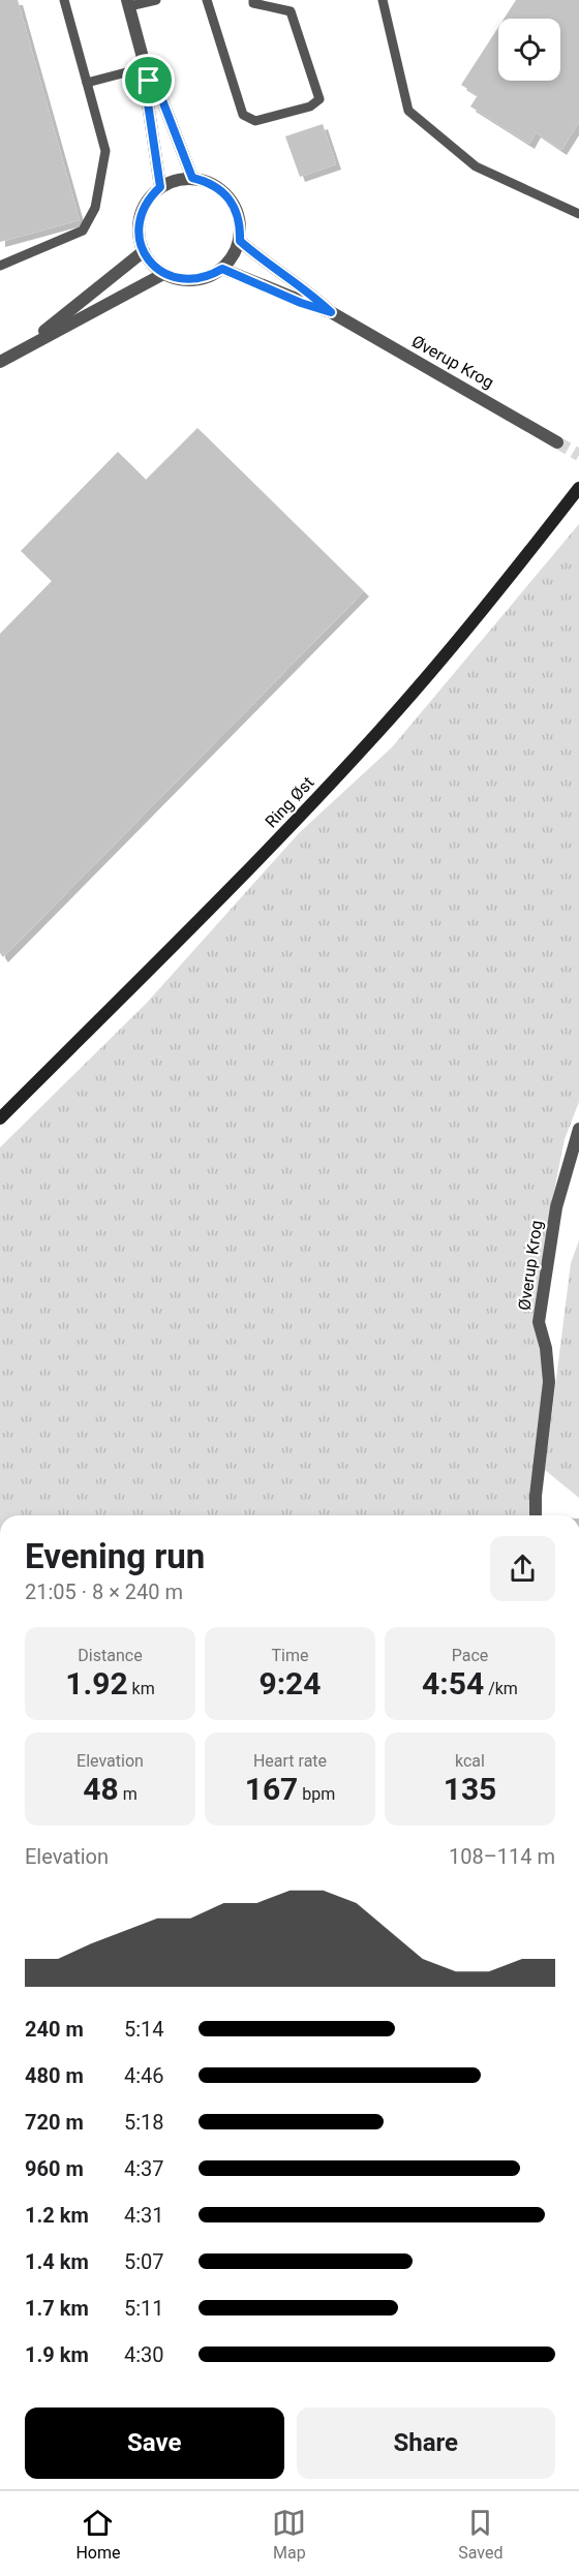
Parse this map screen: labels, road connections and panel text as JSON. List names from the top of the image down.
{
  "streets": {
    "main road": ["Ring Øst"],
    "street": ["Øverup Krog"]
  },
  "page": {
    "heading": ["Evening run", "21:05 · 8 × 240 m"],
    "stats": [
      ["Distance", "1.92 km"],
      ["Time", "9:24"],
      ["Pace", "4:54 /km"],
      ["Elevation", "48 m"],
      ["Heart rate", "167 bpm"],
      ["kcal", "135"]
    ],
    "chart": ["Elevation", "108–114 m"],
    "list": [
      {
        "name": "240 m",
        "note": "5:14"
      },
      {
        "name": "480 m",
        "note": "4:46"
      },
      {
        "name": "720 m",
        "note": "5:18"
      },
      {
        "name": "960 m",
        "note": "4:37"
      },
      {
        "name": "1.2 km",
        "note": "4:31"
      },
      {
        "name": "1.4 km",
        "note": "5:07"
      },
      {
        "name": "1.7 km",
        "note": "5:11"
      },
      {
        "name": "1.9 km",
        "note": "4:30"
      }
    ],
    "buttons": ["Save", "Share"],
    "tabs": ["Home", "Map", "Saved"]
  }
}
